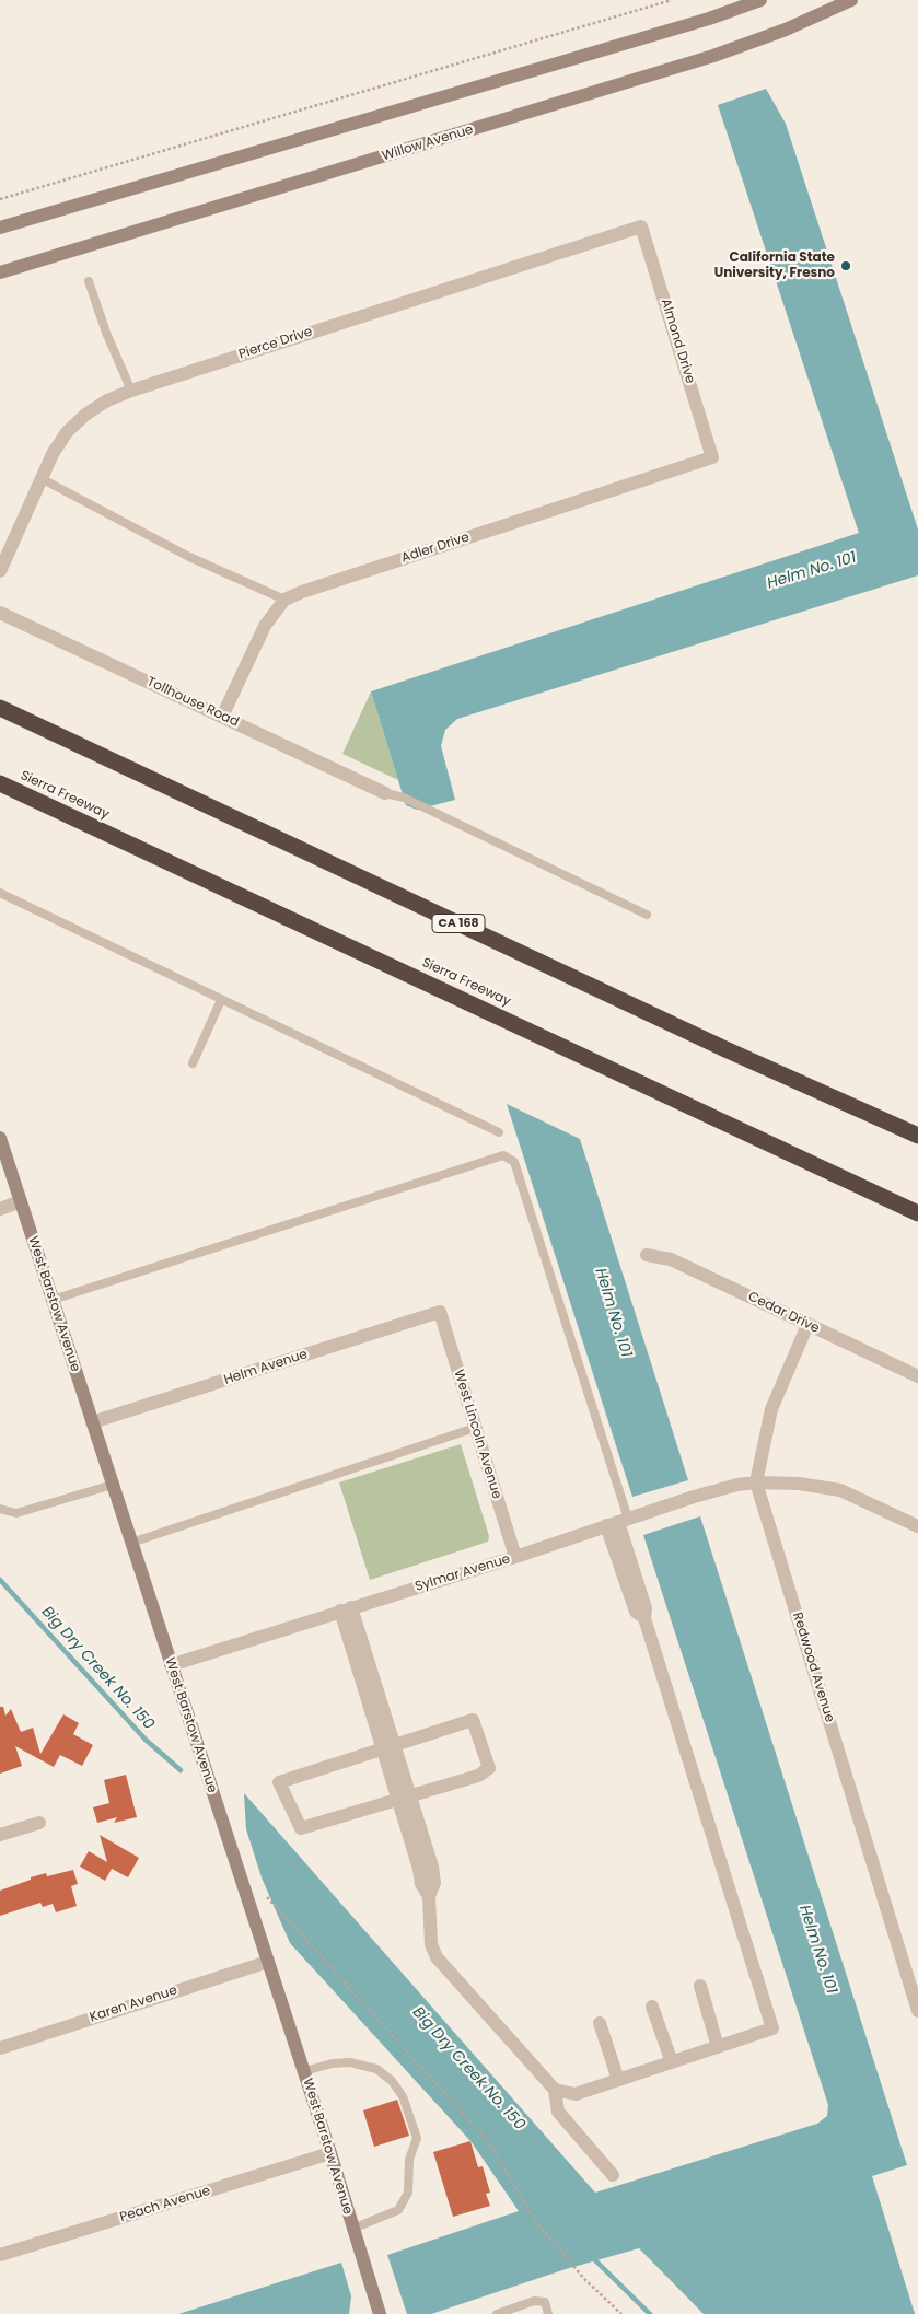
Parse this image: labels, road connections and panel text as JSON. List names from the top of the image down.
{
  "streets": {
    "highway": ["Sierra Freeway", "CA 168"],
    "main road": ["Willow Avenue", "West Barstow Avenue"],
    "street": [
      "Almond Drive",
      "Pierce Drive",
      "Adler Drive",
      "Tollhouse Road",
      "Cedar Drive",
      "Helm Avenue",
      "West Lincoln Avenue",
      "Sylmar Avenue",
      "Redwood Avenue",
      "Karen Avenue",
      "Peach Avenue"
    ]
  },
  "crossings": [
    ["Almond Drive", "Pierce Drive"],
    ["Almond Drive", "Adler Drive"],
    ["West Barstow Avenue", "Helm Avenue"],
    ["West Barstow Avenue", "Sylmar Avenue"],
    ["West Barstow Avenue", "Karen Avenue"],
    ["West Barstow Avenue", "Peach Avenue"],
    ["Cedar Drive", "Redwood Avenue"],
    ["Helm Avenue", "West Lincoln Avenue"],
    ["West Lincoln Avenue", "Sylmar Avenue"],
    ["Sylmar Avenue", "Redwood Avenue"]
  ],
  "water": ["Helm No. 101", "Big Dry Creek No. 150"],
  "places": ["California State University, Fresno"]
}
